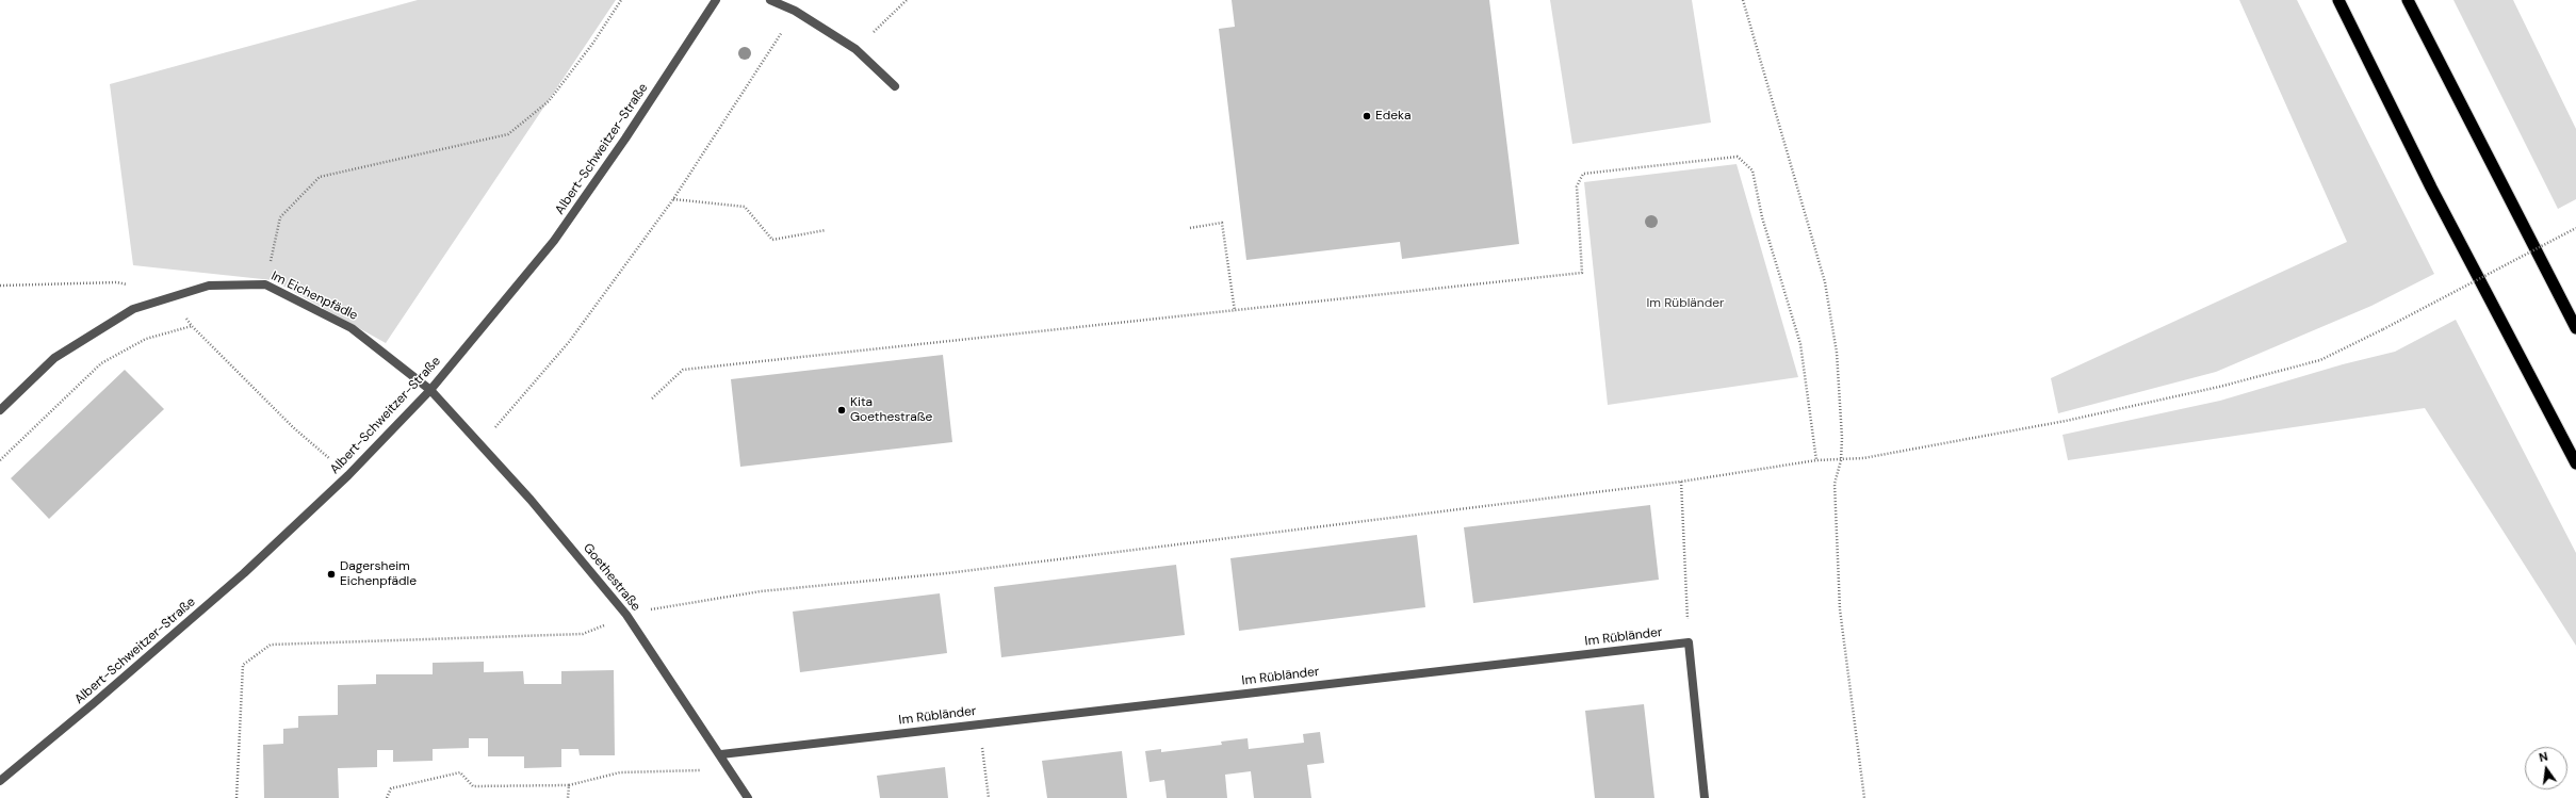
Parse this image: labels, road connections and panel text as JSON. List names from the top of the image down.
{
  "streets": {
    "street": [
      "Albert-Schweitzer-Straße",
      "Im Eichenpfädle",
      "Goethestraße",
      "Im Rübländer"
    ]
  },
  "crossings": [
    ["Albert-Schweitzer-Straße", "Im Eichenpfädle"],
    ["Albert-Schweitzer-Straße", "Goethestraße"],
    ["Im Eichenpfädle", "Goethestraße"],
    ["Goethestraße", "Im Rübländer"]
  ],
  "parks": ["Im Rübländer"],
  "places": ["Edeka", "Kita Goethestraße", "Dagersheim Eichenpfädle"],
  "north": "top"
}
